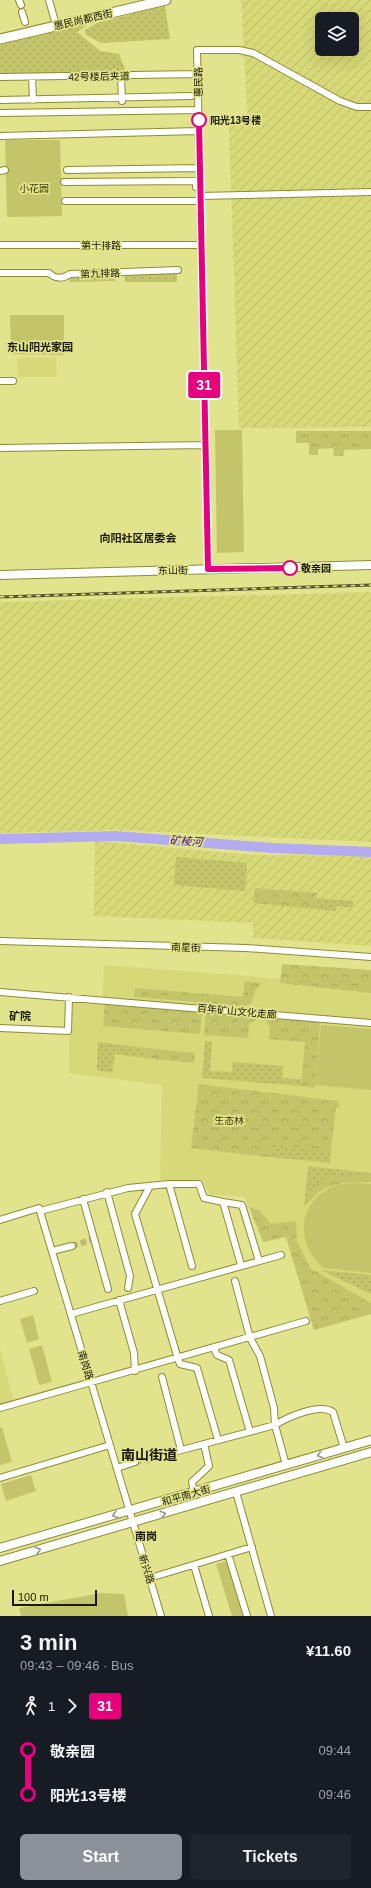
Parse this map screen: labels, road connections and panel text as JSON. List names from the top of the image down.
{
  "streets": {
    "highway": ["惠民尚都西街"],
    "main road": ["东山街", "和平南大街"],
    "street": [
      "42号楼后夹道",
      "惠民路",
      "第十排路",
      "第九排路",
      "南星街",
      "百年矿山文化走廊",
      "南岗路",
      "新兴路"
    ]
  },
  "crossings": [
    ["42号楼后夹道", "惠民路"],
    ["惠民路", "第十排路"],
    ["惠民路", "东山街"],
    ["南岗路", "和平南大街"],
    ["南岗路", "新兴路"],
    ["和平南大街", "新兴路"]
  ],
  "districts": [
    "东山阳光家园",
    "向阳社区居委会",
    "矿院",
    "南山街道",
    "南岗"
  ],
  "water": ["矿棱河"],
  "parks": ["小花园", "生态林"],
  "places": ["阳光13号楼", "敬亲园"],
  "lines": ["bus line 31"],
  "scale_bar": "100 m",
  "page": {
    "on_map": "31",
    "scale": "100 m",
    "heading": ["3 min", "09:43 – 09:46 · Bus", "¥11.60"],
    "legs": ["1", "31"],
    "list": [
      {
        "name": "敬亲园",
        "value": "09:44"
      },
      {
        "name": "阳光13号楼",
        "value": "09:46"
      }
    ],
    "buttons": ["Start", "Tickets"]
  }
}
